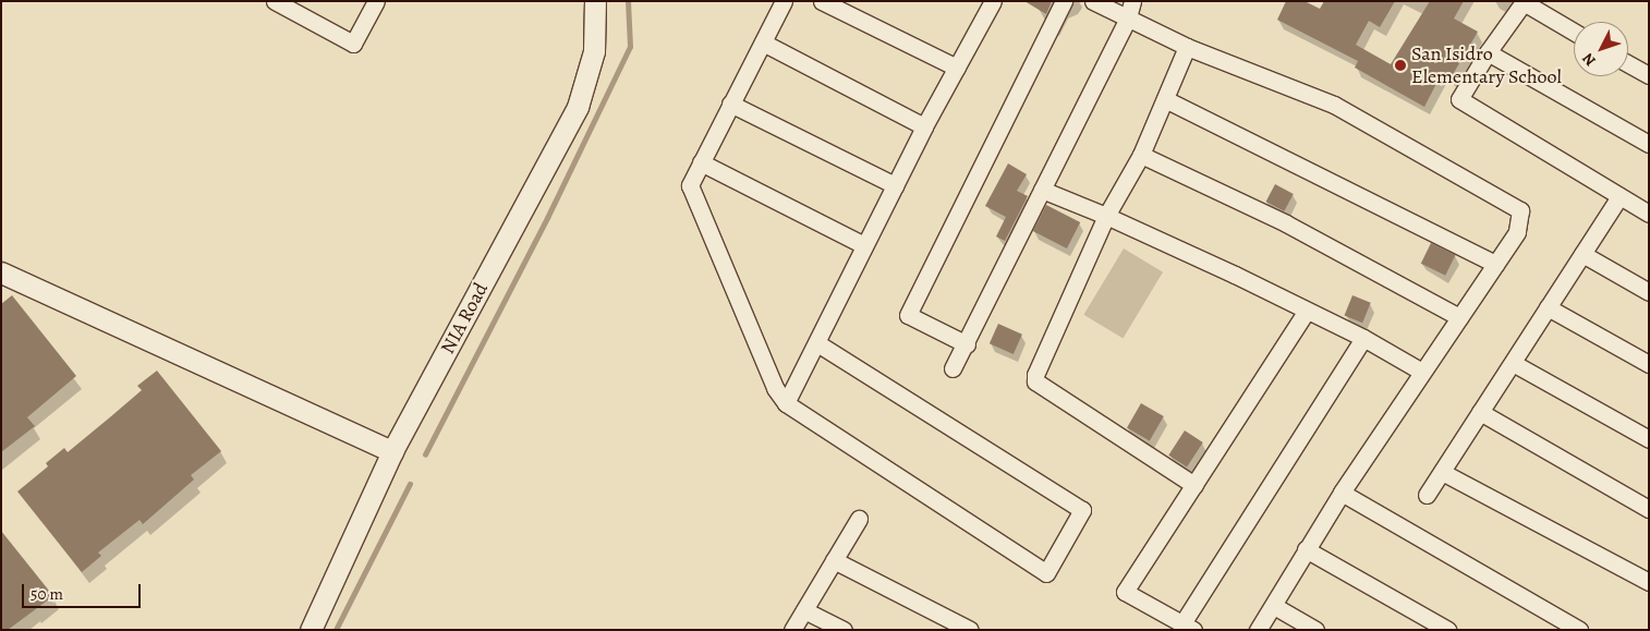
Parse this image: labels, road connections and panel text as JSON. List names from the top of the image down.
{
  "streets": {
    "street": ["NIA Road"]
  },
  "places": ["San Isidro Elementary School"],
  "scale_bar": "50 m",
  "north": "bottom left"
}
